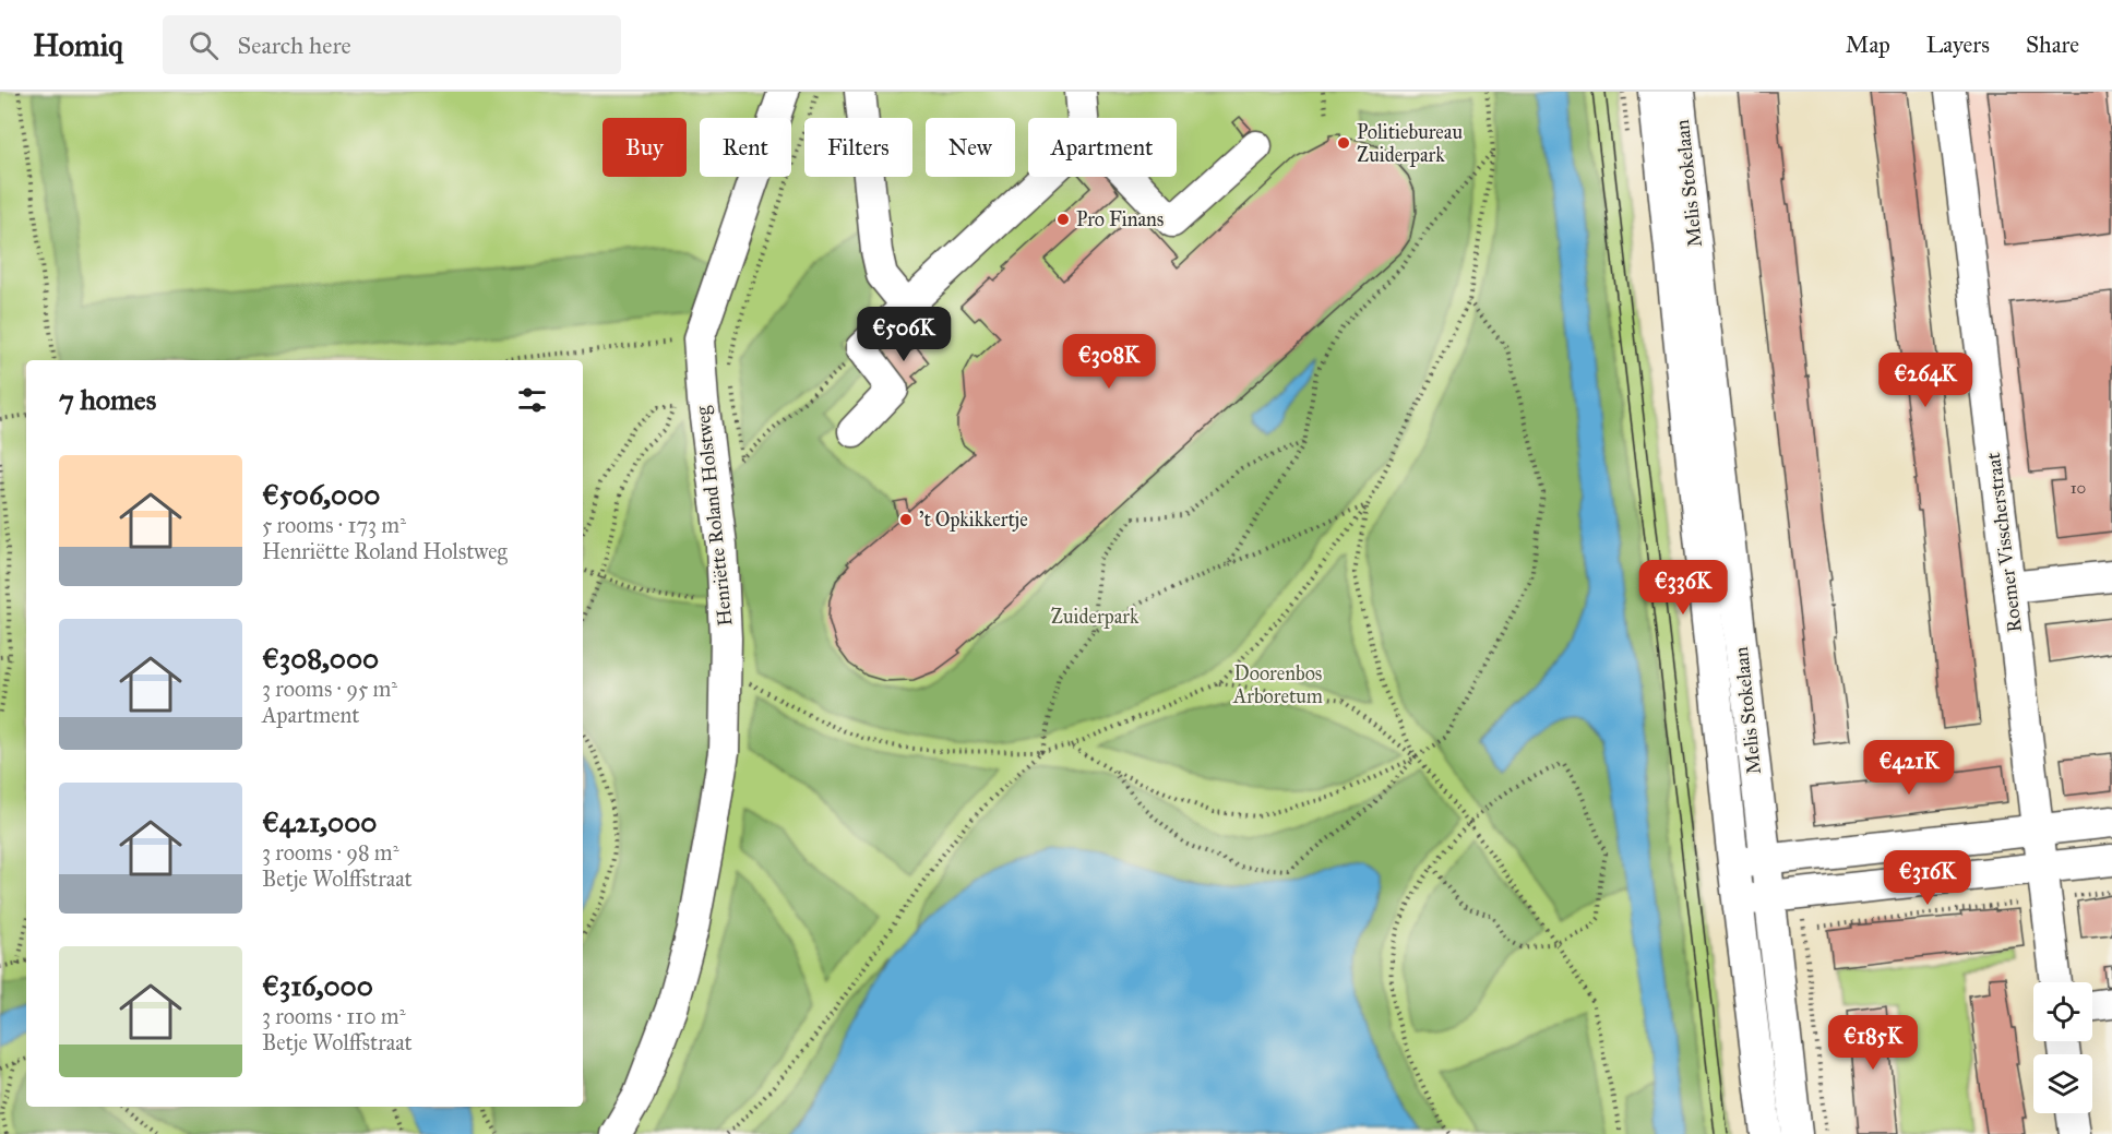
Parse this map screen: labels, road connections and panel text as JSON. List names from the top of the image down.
{
  "streets": {
    "street": ["Melis Stokelaan", "Henriëtte Roland Holstweg", "Roemer Visscherstraat"]
  },
  "parks": ["Zuiderpark", "Doorenbos Arboretum"],
  "places": ["Politiebureau Zuiderpark", "Pro Finans", "'t Opkikkertje"],
  "house_numbers": ["10"],
  "page": {
    "header": "Homiq",
    "search": "Search here",
    "nav": ["Map", "Layers", "Share"],
    "chip": [
      "Buy",
      "Rent",
      "Filters",
      "New",
      "Apartment"
    ],
    "price": [
      "€506K",
      "€308K",
      "€264K",
      "€336K",
      "€421K",
      "€316K",
      "€185K"
    ],
    "heading": "7 homes",
    "list": [
      {
        "name": "€506,000",
        "note": "5 rooms · 173 m² · Henriëtte Roland Holstweg"
      },
      {
        "name": "€308,000",
        "note": "3 rooms · 95 m² · Apartment"
      },
      {
        "name": "€421,000",
        "note": "3 rooms · 98 m² · Betje Wolffstraat"
      },
      {
        "name": "€316,000",
        "note": "3 rooms · 110 m² · Betje Wolffstraat"
      }
    ]
  }
}
